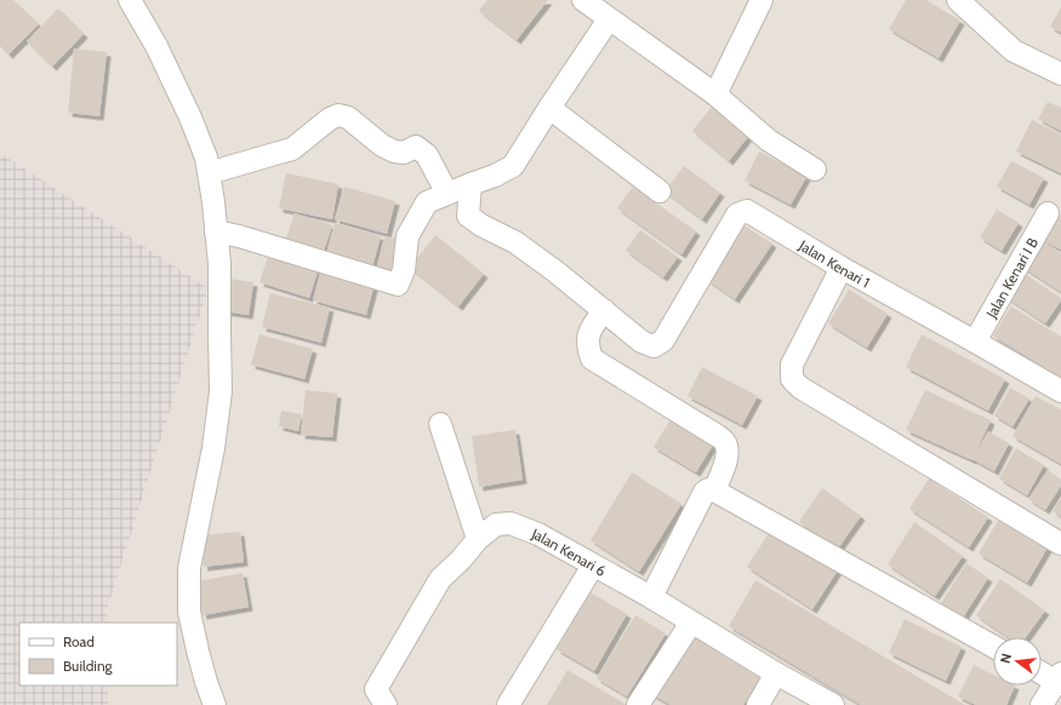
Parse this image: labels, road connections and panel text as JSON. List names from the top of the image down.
{
  "streets": {
    "street": ["Jalan Kenari 1", "Jalan Kenari I B", "Jalan Kenari 6"]
  },
  "crossings": [
    ["Jalan Kenari 1", "Jalan Kenari I B"]
  ],
  "legend": ["Road", "Building"],
  "north": "left"
}
